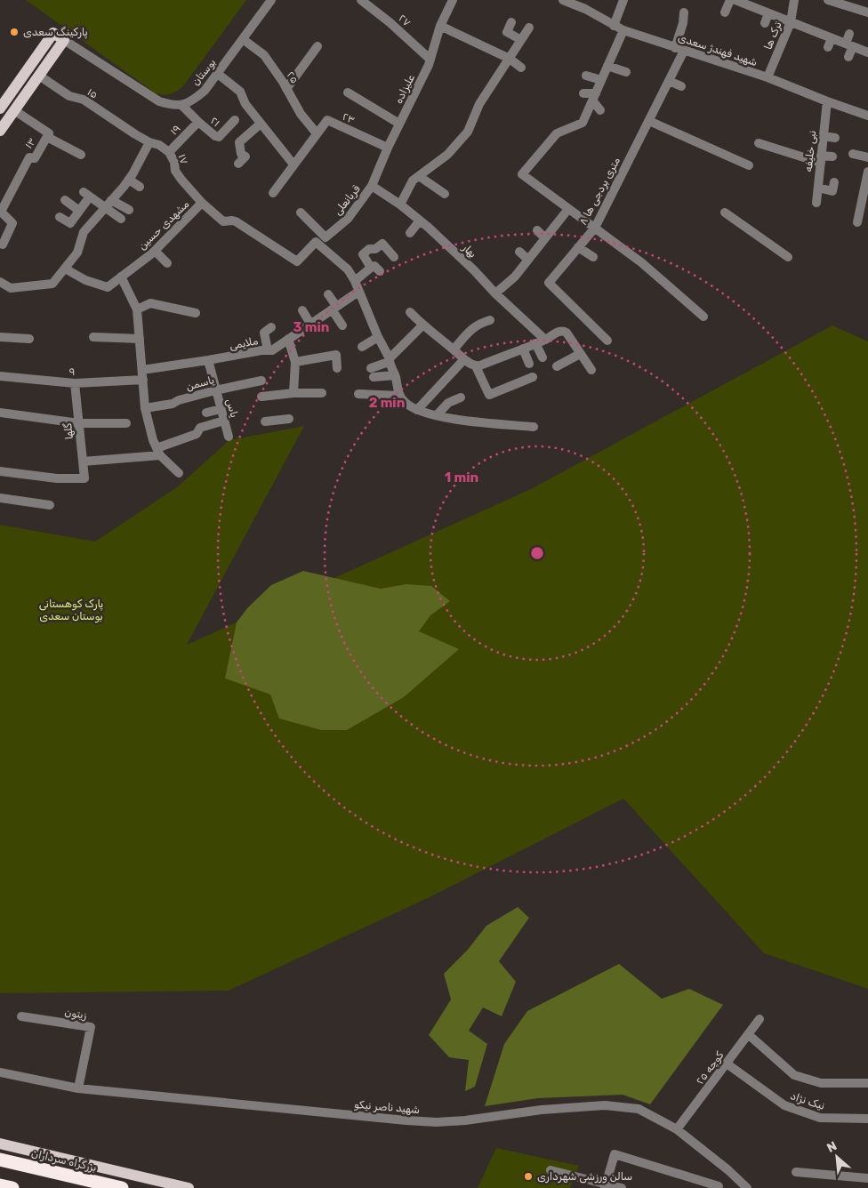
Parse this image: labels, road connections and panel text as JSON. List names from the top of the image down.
{
  "streets": {
    "highway": ["بزرگراه سرداران"],
    "street": [
      "۲۷",
      "ترک ها",
      "شهید فهندژ سعدی",
      "بوستان",
      "۲۵",
      "علیزاده",
      "۱۵",
      "۲۳",
      "۲۱",
      "۱۹",
      "۱۳",
      "نبی خلیفه",
      "۱۷",
      "۸ متری بردجی ها",
      "قربانعلی",
      "مشهدی حسین",
      "بهار",
      "ملایمی",
      "۹",
      "یاسمن",
      "یاس",
      "گلها",
      "زیتون",
      "کوچه ۲۵",
      "نیک نژاد",
      "شهید ناصر نیکو"
    ]
  },
  "crossings": [
    ["۲۷", "علیزاده"],
    ["ترک ها", "شهید فهندژ سعدی"],
    ["شهید فهندژ سعدی", "نبی خلیفه"],
    ["شهید فهندژ سعدی", "۸ متری بردجی ها"],
    ["بوستان", "۲۵"],
    ["بوستان", "۲۱"],
    ["۲۵", "۲۳"],
    ["علیزاده", "۲۳"],
    ["علیزاده", "قربانعلی"],
    ["علیزاده", "بهار"],
    ["۱۵", "۱۷"],
    ["۲۱", "۱۹"],
    ["۱۹", "۱۷"],
    ["۱۷", "مشهدی حسین"],
    ["قربانعلی", "بهار"],
    ["ملایمی", "یاس"],
    ["۹", "گلها"],
    ["یاسمن", "یاس"],
    ["زیتون", "شهید ناصر نیکو"],
    ["کوچه ۲۵", "نیک نژاد"],
    ["کوچه ۲۵", "شهید ناصر نیکو"]
  ],
  "parks": ["پارک کوهستانی بوستان سعدی"],
  "places": ["پارکینگ سعدی", "سالن ورزشی شهرداری"],
  "north": "top left",
  "rings": ["3 min", "2 min", "1 min"]
}
